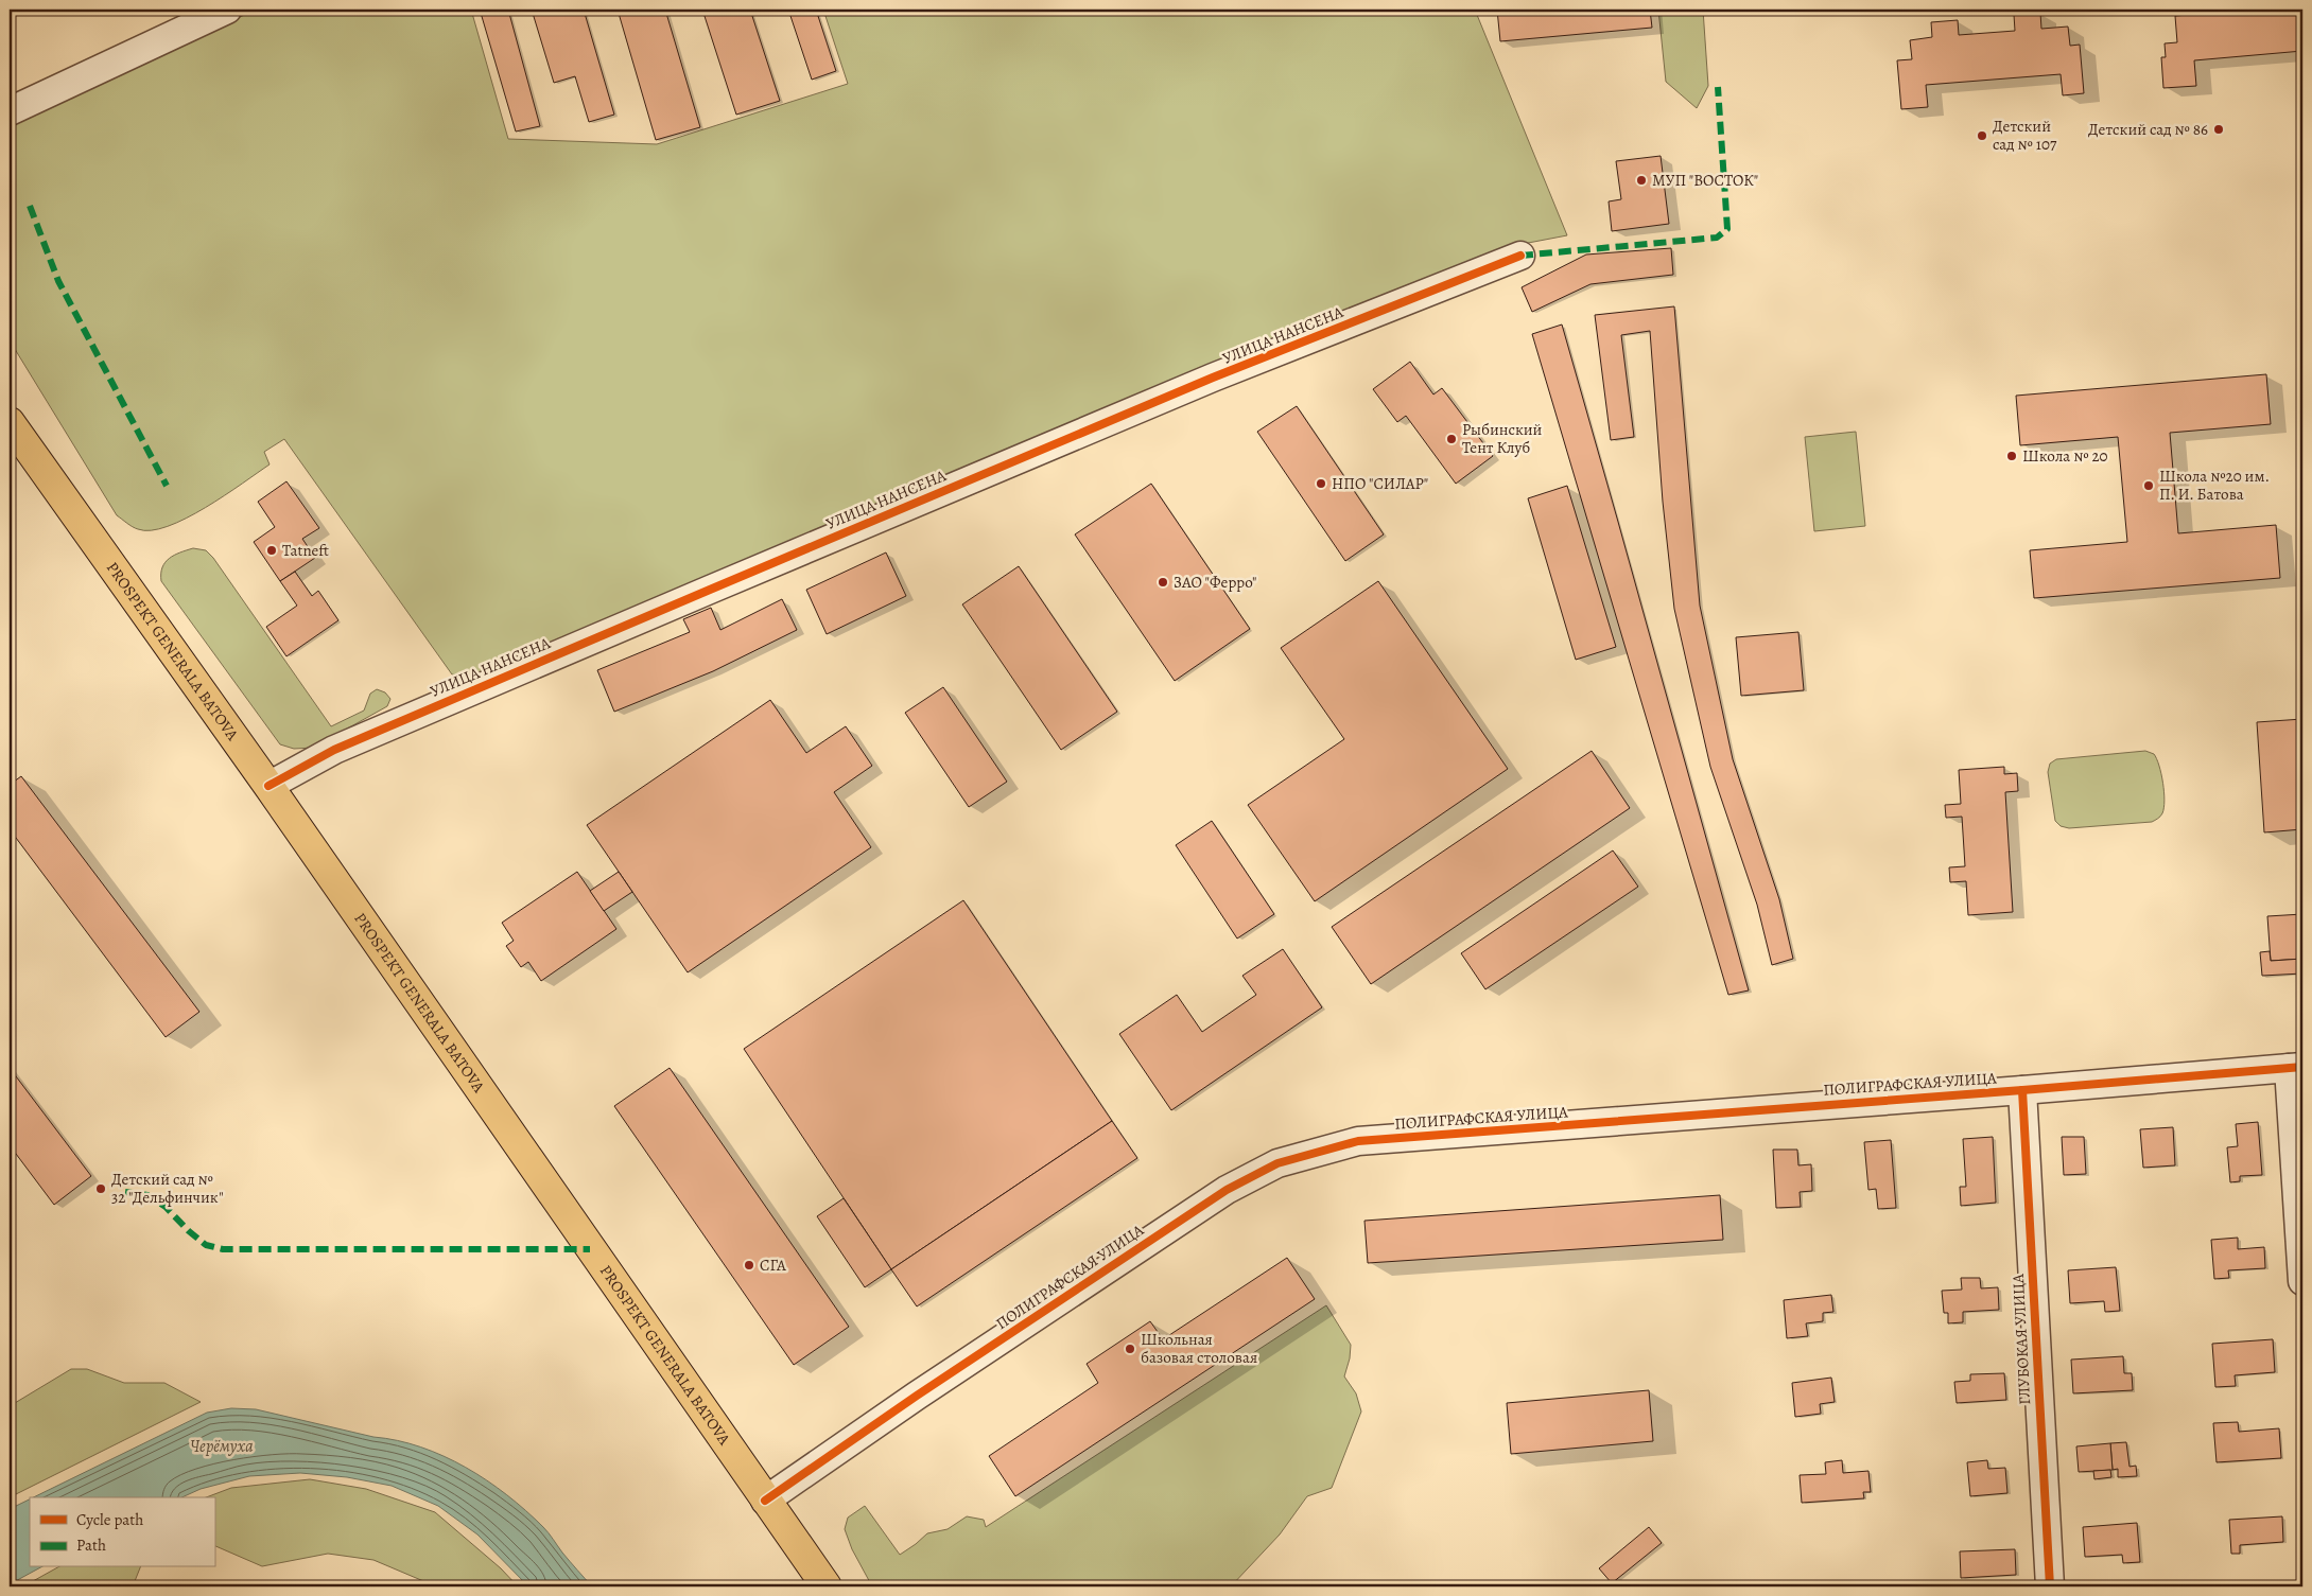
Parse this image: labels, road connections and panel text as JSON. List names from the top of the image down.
{
  "streets": {
    "main road": ["PROSPEKT GENERALA BATOVA"],
    "street": ["УЛИЦА НАНСЕНА", "ПОЛИГРАФСКАЯ УЛИЦА", "ГЛУБОКАЯ УЛИЦА"]
  },
  "crossings": [
    ["УЛИЦА НАНСЕНА", "PROSPEKT GENERALA BATOVA"],
    ["PROSPEKT GENERALA BATOVA", "ПОЛИГРАФСКАЯ УЛИЦА"],
    ["ПОЛИГРАФСКАЯ УЛИЦА", "ГЛУБОКАЯ УЛИЦА"]
  ],
  "water": ["Черёмуха"],
  "places": [
    "Детский сад № 86",
    "Детский сад № 107",
    "МУП \"ВОСТОК\"",
    "Рыбинский Тент Клуб",
    "Школа № 20",
    "НПО \"СИЛАР\"",
    "Школа №20 им. П. И. Батова",
    "Tatneft",
    "ЗАО \"Ферро\"",
    "Детский сад № 32 \"Дельфинчик\"",
    "СГА",
    "Школьная базовая столовая"
  ],
  "legend": ["Cycle path", "Path"]
}
